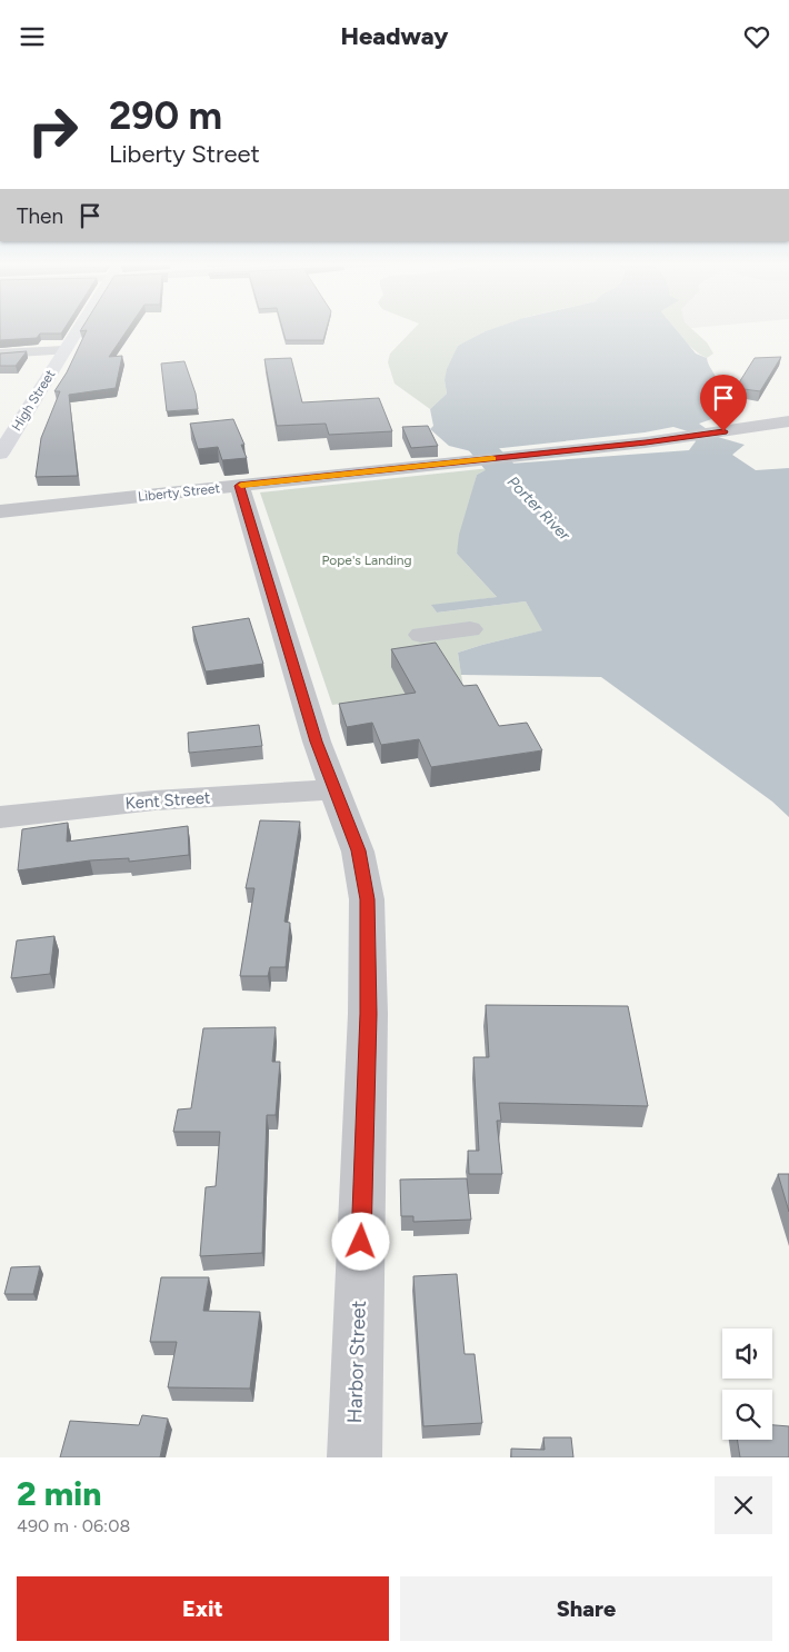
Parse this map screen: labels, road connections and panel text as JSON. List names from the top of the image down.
{
  "streets": {
    "main road": ["High Street"],
    "street": ["Liberty Street", "Kent Street", "Harbor Street"]
  },
  "crossings": [
    ["Liberty Street", "Harbor Street"],
    ["Kent Street", "Harbor Street"]
  ],
  "water": ["Porter River"],
  "parks": ["Pope's Landing"],
  "page": {
    "header": "Headway",
    "turn": ["290 m", "Liberty Street"],
    "then": "Then",
    "heading": ["2 min", "490 m · 06:08"],
    "buttons": ["Exit", "Share"]
  }
}
